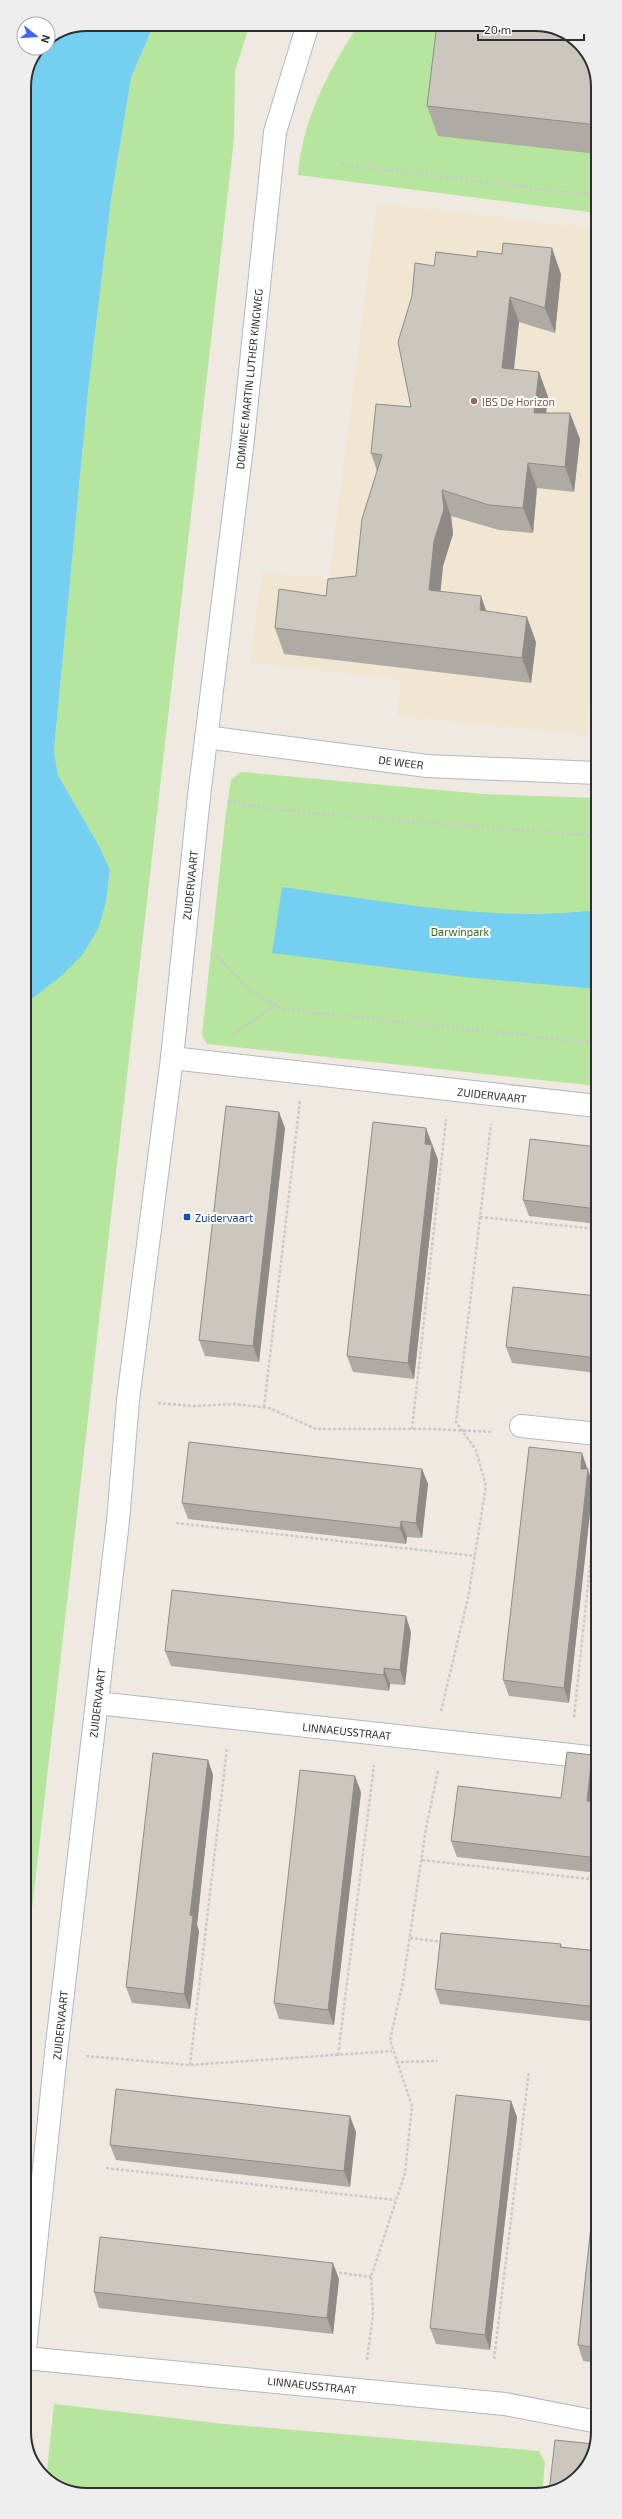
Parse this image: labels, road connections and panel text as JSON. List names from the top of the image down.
{
  "streets": {
    "street": [
      "DOMINEE MARTIN LUTHER KINGWEG",
      "DE WEER",
      "ZUIDERVAART",
      "LINNAEUSSTRAAT"
    ]
  },
  "crossings": [
    ["DOMINEE MARTIN LUTHER KINGWEG", "DE WEER"],
    ["DOMINEE MARTIN LUTHER KINGWEG", "ZUIDERVAART"],
    ["DE WEER", "ZUIDERVAART"],
    ["ZUIDERVAART", "LINNAEUSSTRAAT"]
  ],
  "parks": ["Darwinpark"],
  "places": {
    "other": ["IBS De Horizon"],
    "transit": ["Zuidervaart"]
  },
  "scale_bar": "20 m",
  "north": "right"
}
